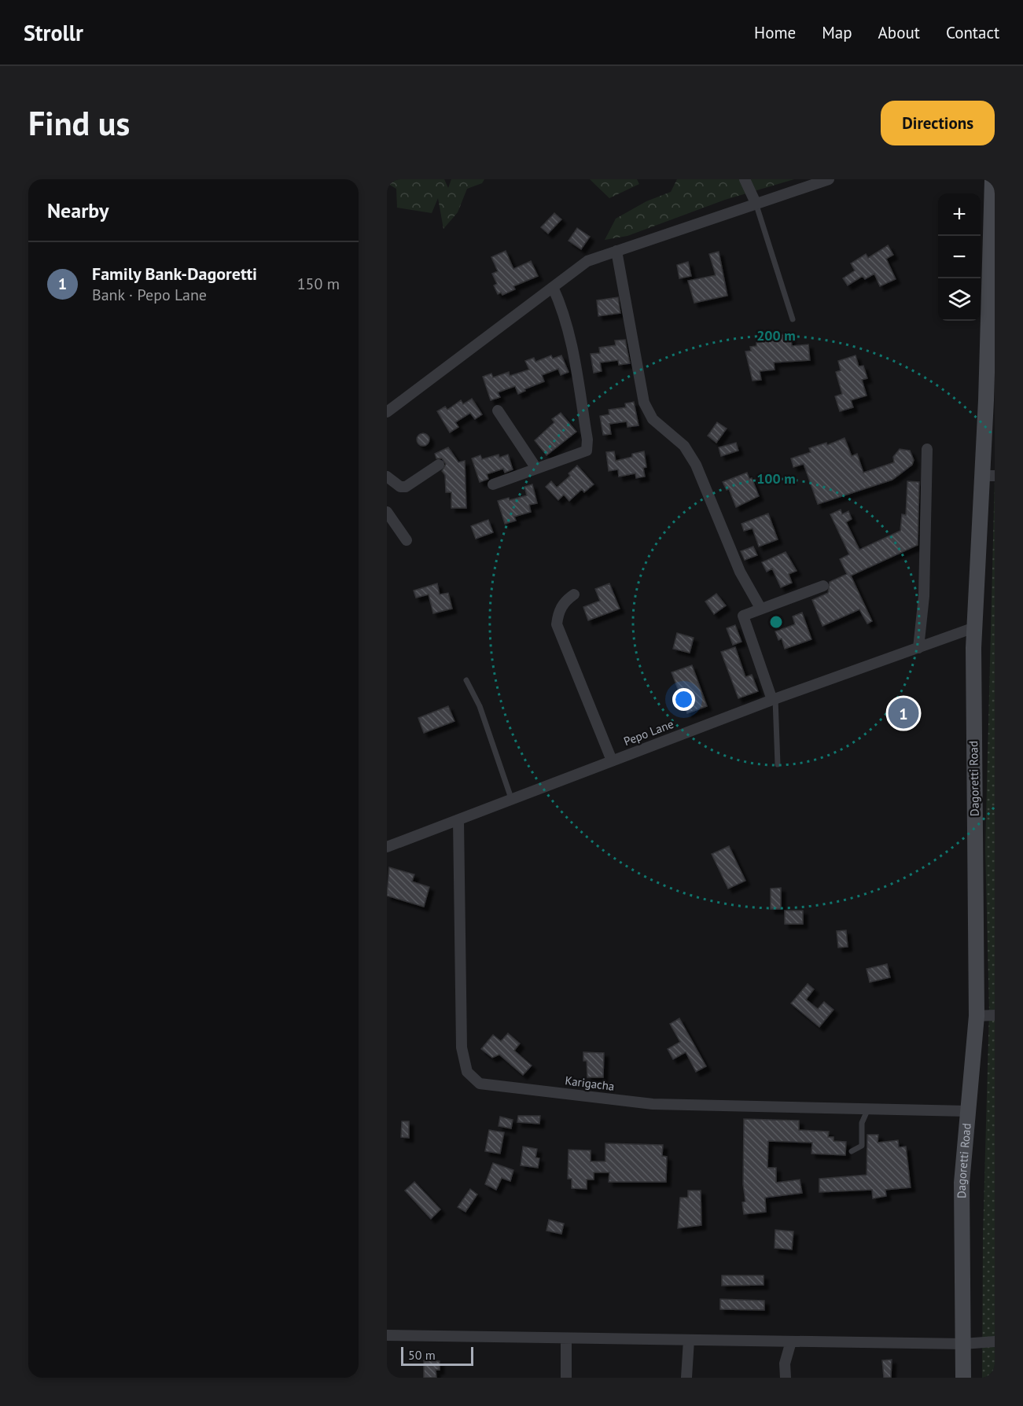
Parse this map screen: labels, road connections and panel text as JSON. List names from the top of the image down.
{
  "streets": {
    "main road": ["Dagoretti Road"],
    "street": ["Pepo Lane", "Karigacha"]
  },
  "crossings": [
    ["Pepo Lane", "Dagoretti Road"],
    ["Pepo Lane", "Karigacha"],
    ["Dagoretti Road", "Karigacha"]
  ],
  "scale_bar": "50 m",
  "page": {
    "header": "Strollr",
    "nav": [
      "Home",
      "Map",
      "About",
      "Contact"
    ],
    "buttons": "Directions",
    "title": "Find us",
    "heading": "Nearby",
    "map_buttons": ["+", "−"],
    "list": [
      {
        "mark": "1",
        "name": "Family Bank-Dagoretti",
        "note": "Bank · Pepo Lane",
        "value": "150 m"
      }
    ],
    "pins": "1",
    "scale": "50 m"
  },
  "rings": ["200 m", "100 m"]
}
